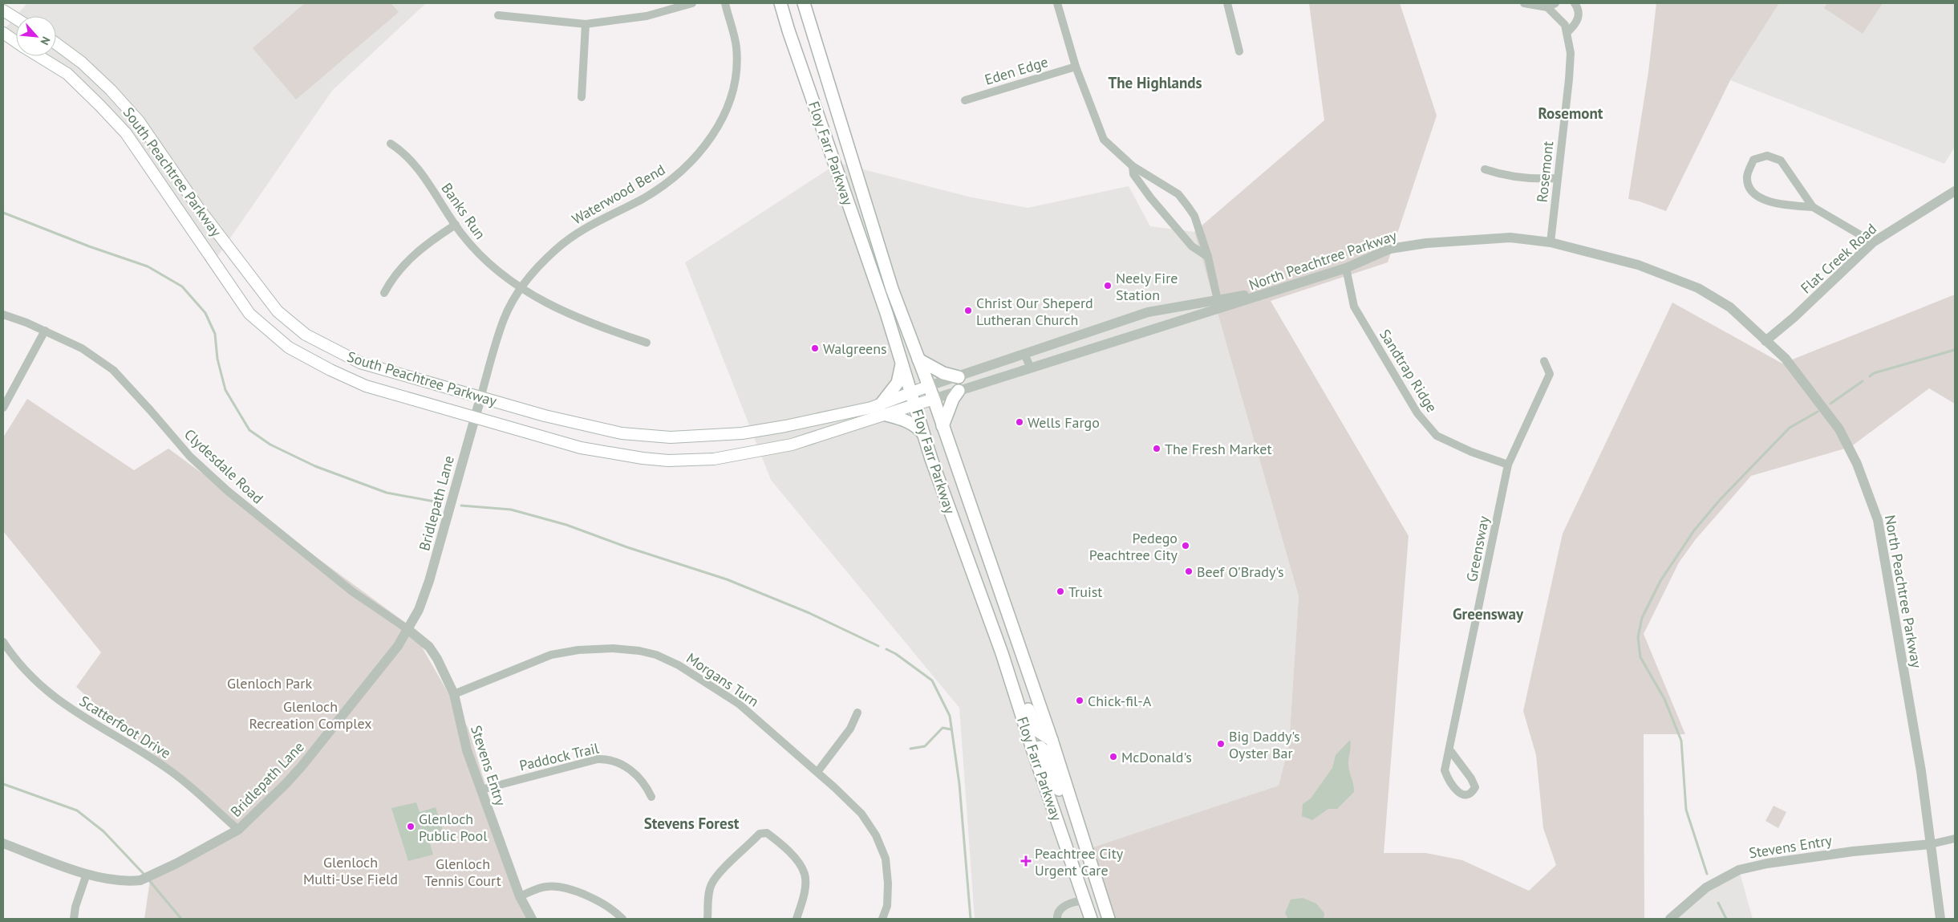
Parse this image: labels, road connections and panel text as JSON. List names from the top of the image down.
{
  "streets": {
    "main road": ["Floy Farr Parkway", "South Peachtree Parkway"],
    "street": [
      "Eden Edge",
      "Rosemont",
      "Waterwood Bend",
      "Banks Run",
      "Flat Creek Road",
      "North Peachtree Parkway",
      "Sandtrap Ridge",
      "Clydesdale Road",
      "Bridlepath Lane",
      "Greensway",
      "Morgans Turn",
      "Scatterfoot Drive",
      "Paddock Trail",
      "Stevens Entry"
    ]
  },
  "crossings": [
    ["Floy Farr Parkway", "South Peachtree Parkway"],
    ["Floy Farr Parkway", "North Peachtree Parkway"],
    ["South Peachtree Parkway", "Waterwood Bend"],
    ["South Peachtree Parkway", "Bridlepath Lane"],
    ["Rosemont", "North Peachtree Parkway"],
    ["Waterwood Bend", "Banks Run"],
    ["Waterwood Bend", "Bridlepath Lane"],
    ["Flat Creek Road", "North Peachtree Parkway"],
    ["North Peachtree Parkway", "Sandtrap Ridge"],
    ["North Peachtree Parkway", "Stevens Entry"],
    ["Sandtrap Ridge", "Greensway"],
    ["Clydesdale Road", "Bridlepath Lane"],
    ["Clydesdale Road", "Stevens Entry"],
    ["Bridlepath Lane", "Scatterfoot Drive"],
    ["Bridlepath Lane", "Stevens Entry"],
    ["Morgans Turn", "Stevens Entry"],
    ["Paddock Trail", "Stevens Entry"]
  ],
  "districts": [
    "The Highlands",
    "Rosemont",
    "Greensway",
    "Stevens Forest"
  ],
  "parks": [
    "Glenloch Park",
    "Glenloch Recreation Complex",
    "Glenloch Multi-Use Field",
    "Glenloch Tennis Court"
  ],
  "places": {
    "other": [
      "Neely Fire Station",
      "Christ Our Sheperd Lutheran Church",
      "Walgreens",
      "Wells Fargo",
      "The Fresh Market",
      "Pedego Peachtree City",
      "Beef O'Brady's",
      "Truist",
      "Chick-fil-A",
      "Big Daddy's Oyster Bar",
      "McDonald's",
      "Glenloch Public Pool"
    ],
    "health": ["Peachtree City Urgent Care"]
  },
  "north": "bottom right"
}
